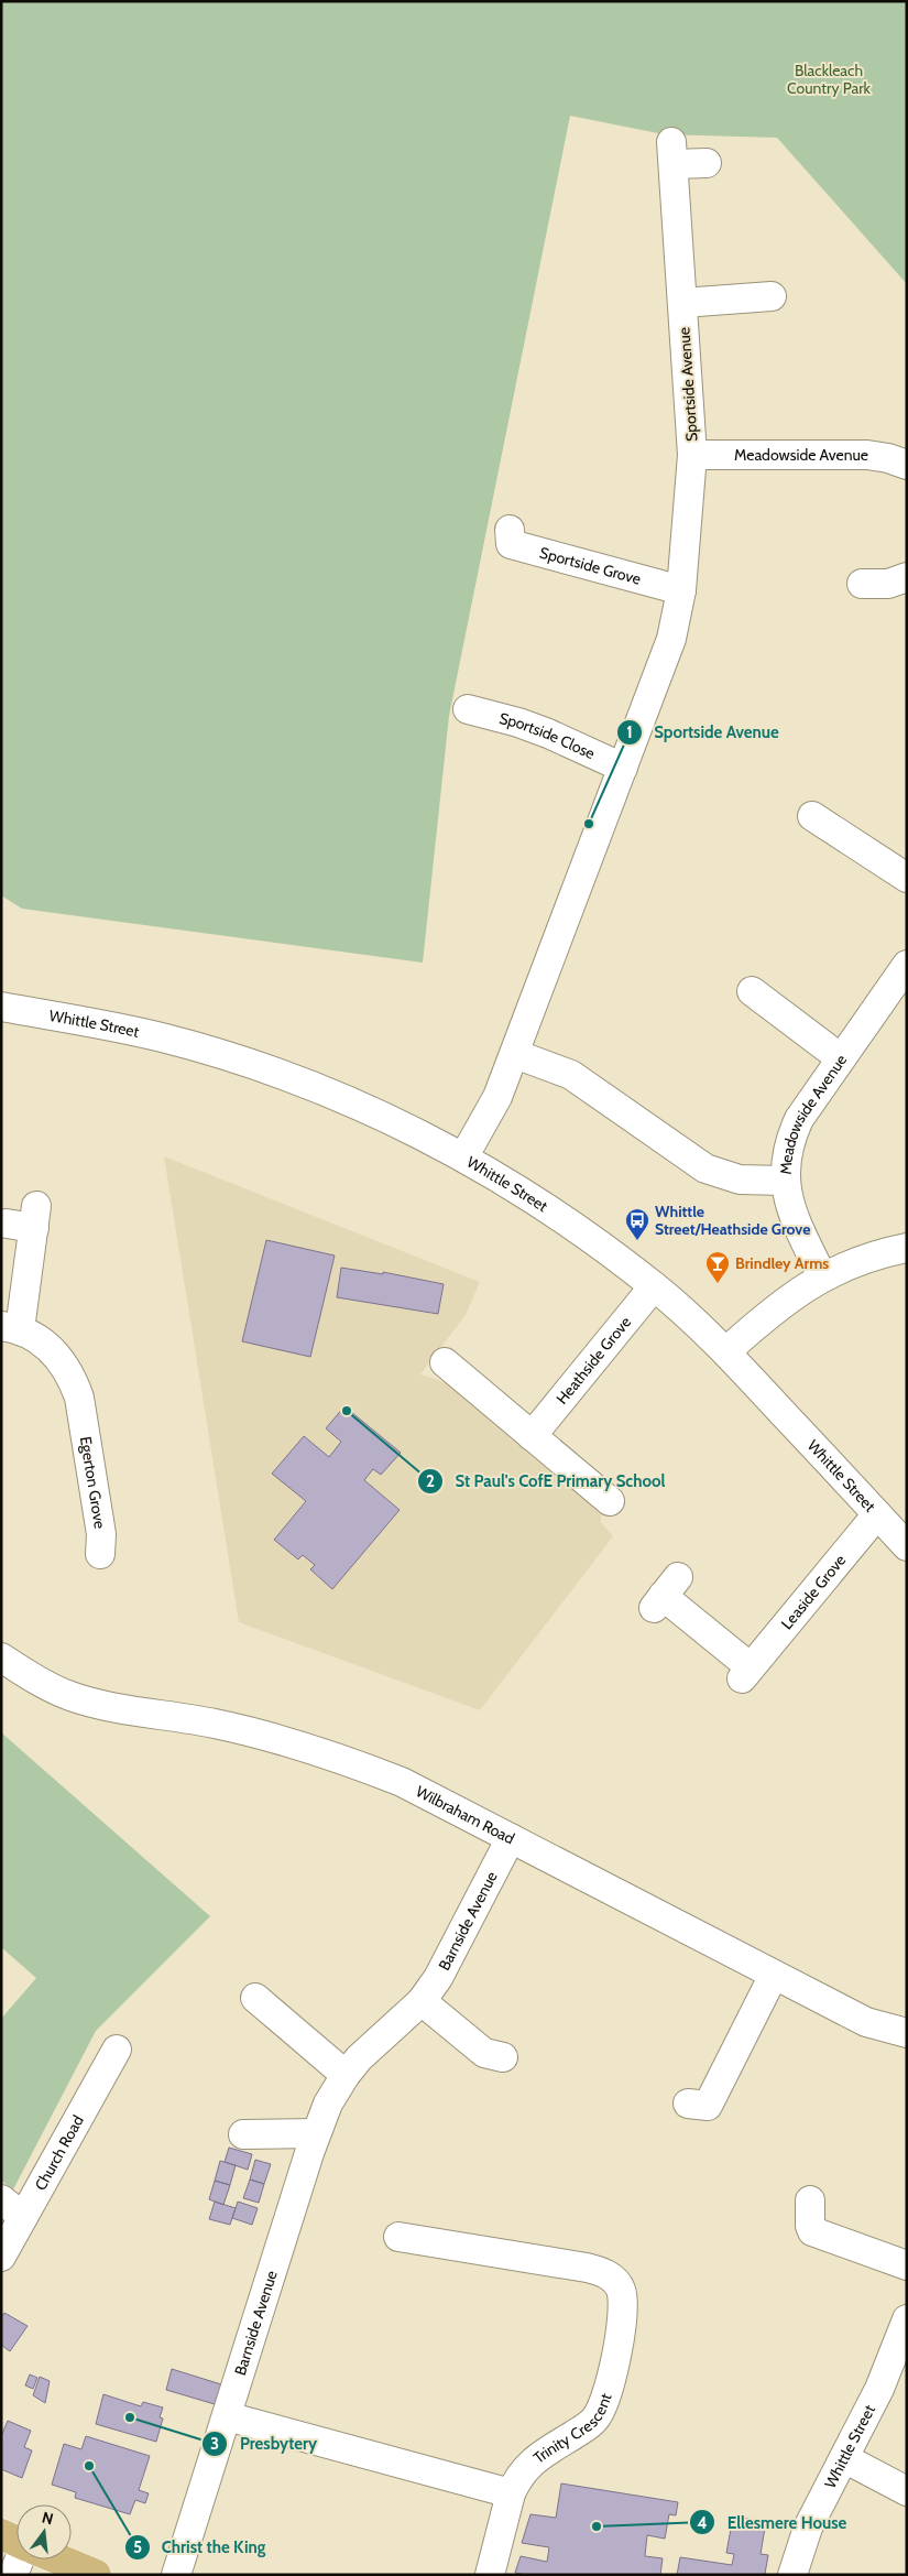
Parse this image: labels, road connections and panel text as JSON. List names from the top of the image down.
{
  "streets": {
    "street": [
      "Sportside Avenue",
      "Meadowside Avenue",
      "Sportside Grove",
      "Sportside Close",
      "Whittle Street",
      "Heathside Grove",
      "Egerton Grove",
      "Leaside Grove",
      "Wilbraham Road",
      "Barnside Avenue",
      "Church Road",
      "Trinity Crescent"
    ]
  },
  "crossings": [
    ["Sportside Avenue", "Meadowside Avenue"],
    ["Sportside Avenue", "Sportside Grove"],
    ["Sportside Avenue", "Sportside Close"],
    ["Sportside Avenue", "Whittle Street"],
    ["Whittle Street", "Heathside Grove"],
    ["Whittle Street", "Leaside Grove"],
    ["Wilbraham Road", "Barnside Avenue"]
  ],
  "parks": ["Blackleach Country Park"],
  "places": {
    "other": [
      "Sportside Avenue",
      "St Paul's CofE Primary School",
      "Presbytery",
      "Christ the King",
      "Ellesmere House"
    ],
    "bus stop": ["Whittle Street/Heathside Grove"],
    "bar": ["Brindley Arms"]
  },
  "north": "top"
}
